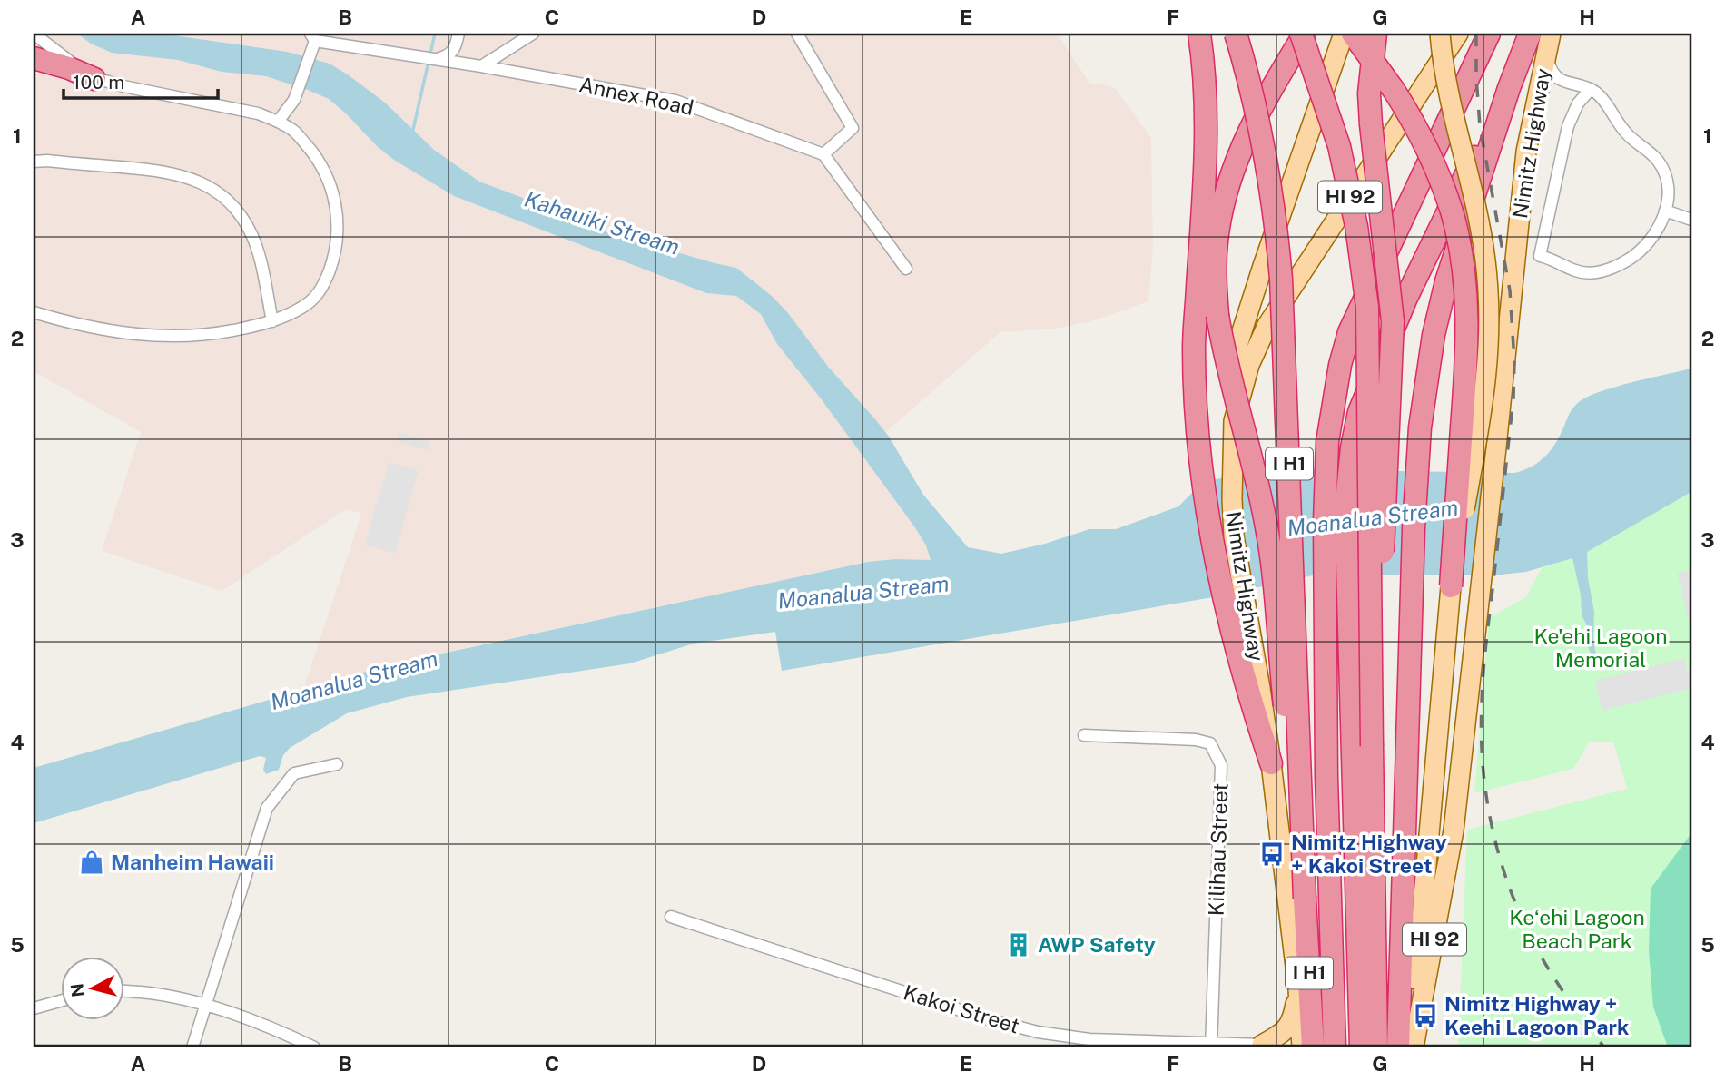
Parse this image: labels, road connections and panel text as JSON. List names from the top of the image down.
{
  "streets": {
    "highway": ["I H1"],
    "main road": ["Nimitz Highway", "HI 92"],
    "street": ["Annex Road", "Kilihau Street", "Kakoi Street"]
  },
  "crossings": [
    ["Kilihau Street", "Kakoi Street"]
  ],
  "water": ["Kahauiki Stream", "Moanalua Stream"],
  "parks": ["Ke'ehi Lagoon Memorial", "Keʻehi Lagoon Beach Park"],
  "places": {
    "bus stop": ["Nimitz Highway + Kakoi Street", "Nimitz Highway + Keehi Lagoon Park"],
    "shop": ["Manheim Hawaii"],
    "building": ["AWP Safety"]
  },
  "scale_bar": "100 m",
  "north": "left",
  "grid": {
    "columns": [
      "A",
      "B",
      "C",
      "D",
      "E",
      "F",
      "G",
      "H"
    ],
    "rows": [
      "1",
      "2",
      "3",
      "4",
      "5"
    ]
  }
}
